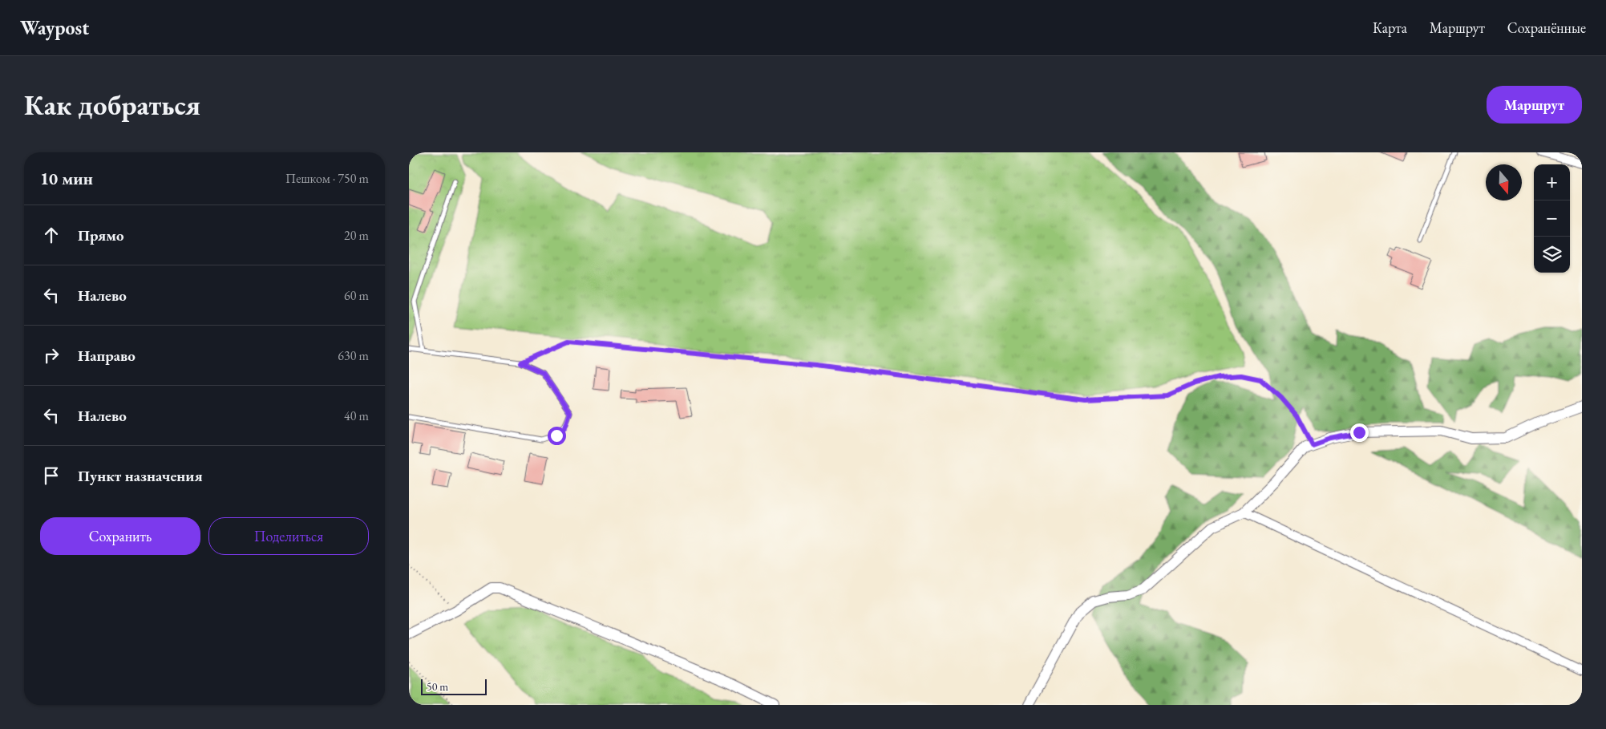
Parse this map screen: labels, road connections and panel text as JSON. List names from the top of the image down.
{
  "scale_bar": "50 m",
  "north": "bottom",
  "page": {
    "header": "Waypost",
    "nav": ["Карта", "Маршрут", "Сохранённые"],
    "buttons": [
      "Маршрут",
      ["Сохранить", "Поделиться"]
    ],
    "title": "Как добраться",
    "heading": ["10 мин", "Пешком · 750 m"],
    "map_buttons": ["+", "−"],
    "list": [
      ["Прямо", "20 m"],
      ["Налево", "60 m"],
      ["Направо", "630 m"],
      ["Налево", "40 m"],
      "Пункт назначения"
    ],
    "scale": "50 m"
  }
}
